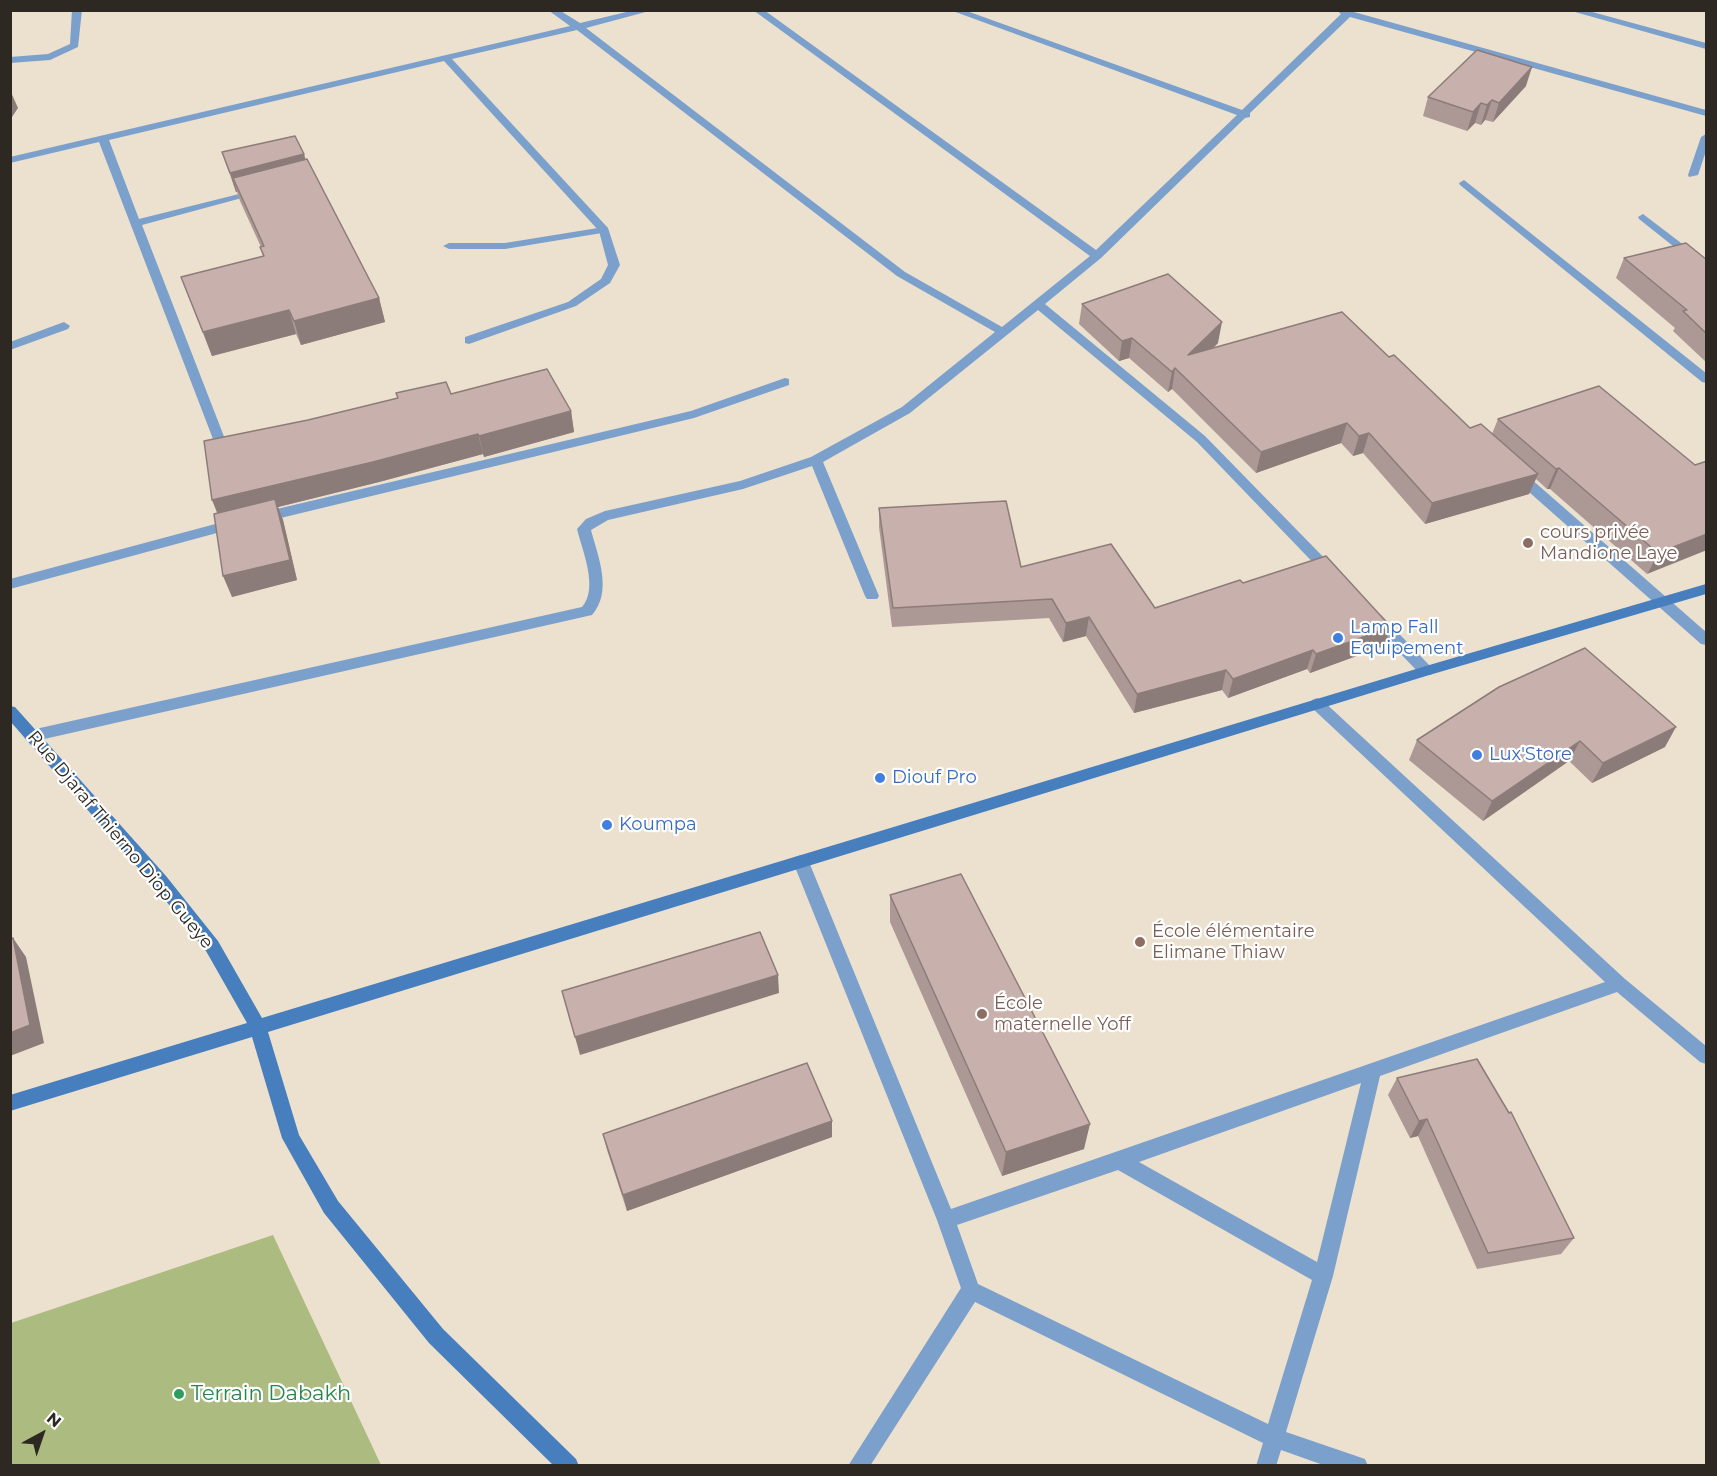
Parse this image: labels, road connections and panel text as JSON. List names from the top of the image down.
{
  "streets": {
    "street": ["Rue Djaraf Thierno Diop Gueye"]
  },
  "places": [
    "cours privée Mandione Laye",
    "Lamp Fall Equipement",
    "Lux'Store",
    "Diouf Pro",
    "Koumpa",
    "École élémentaire Elimane Thiaw",
    "École maternelle Yoff",
    "Terrain Dabakh"
  ],
  "north": "top right"
}
